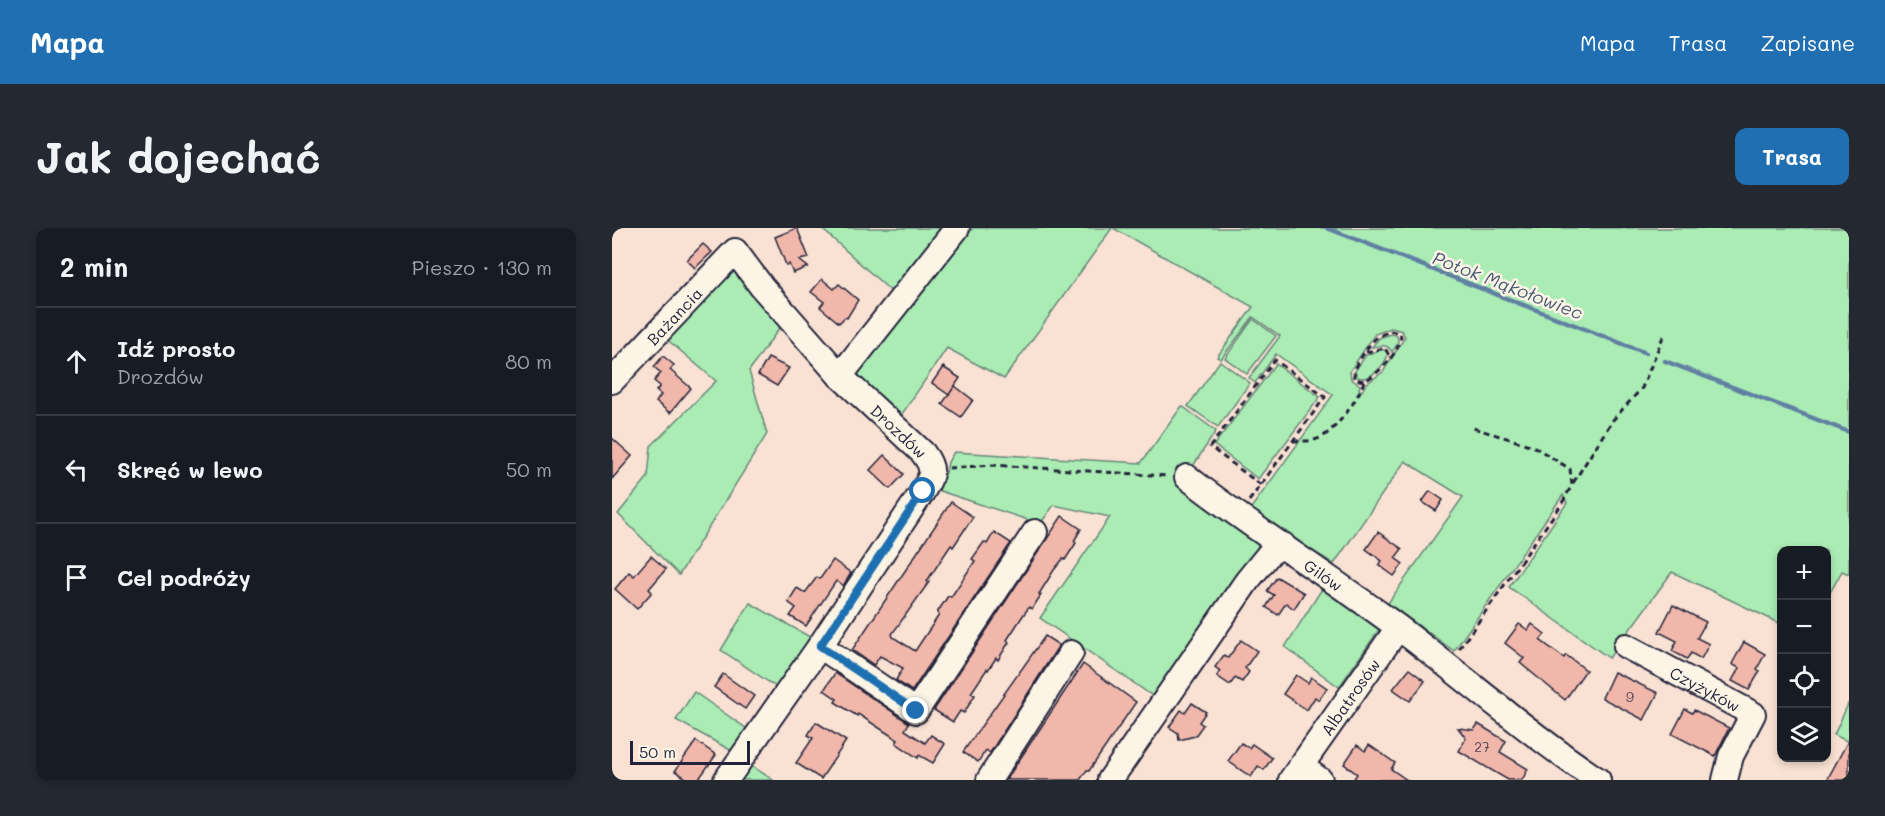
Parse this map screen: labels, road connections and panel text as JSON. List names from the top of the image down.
{
  "streets": {
    "street": [
      "Bażancia",
      "Drozdów",
      "Gilów",
      "Czyżyków",
      "Albatrosów"
    ]
  },
  "crossings": [
    ["Bażancia", "Drozdów"],
    ["Gilów", "Albatrosów"]
  ],
  "water": ["Potok Mąkołowiec"],
  "house_numbers": ["9", "27"],
  "scale_bar": "50 m",
  "page": {
    "header": "Mapa",
    "nav": ["Mapa", "Trasa", "Zapisane"],
    "buttons": "Trasa",
    "title": "Jak dojechać",
    "heading": ["2 min", "Pieszo · 130 m"],
    "list": [
      ["Idź prosto", "Drozdów", "80 m"],
      ["Skręć w lewo", "50 m"],
      "Cel podróży"
    ],
    "map_buttons": ["+", "−"],
    "scale": "50 m"
  }
}
